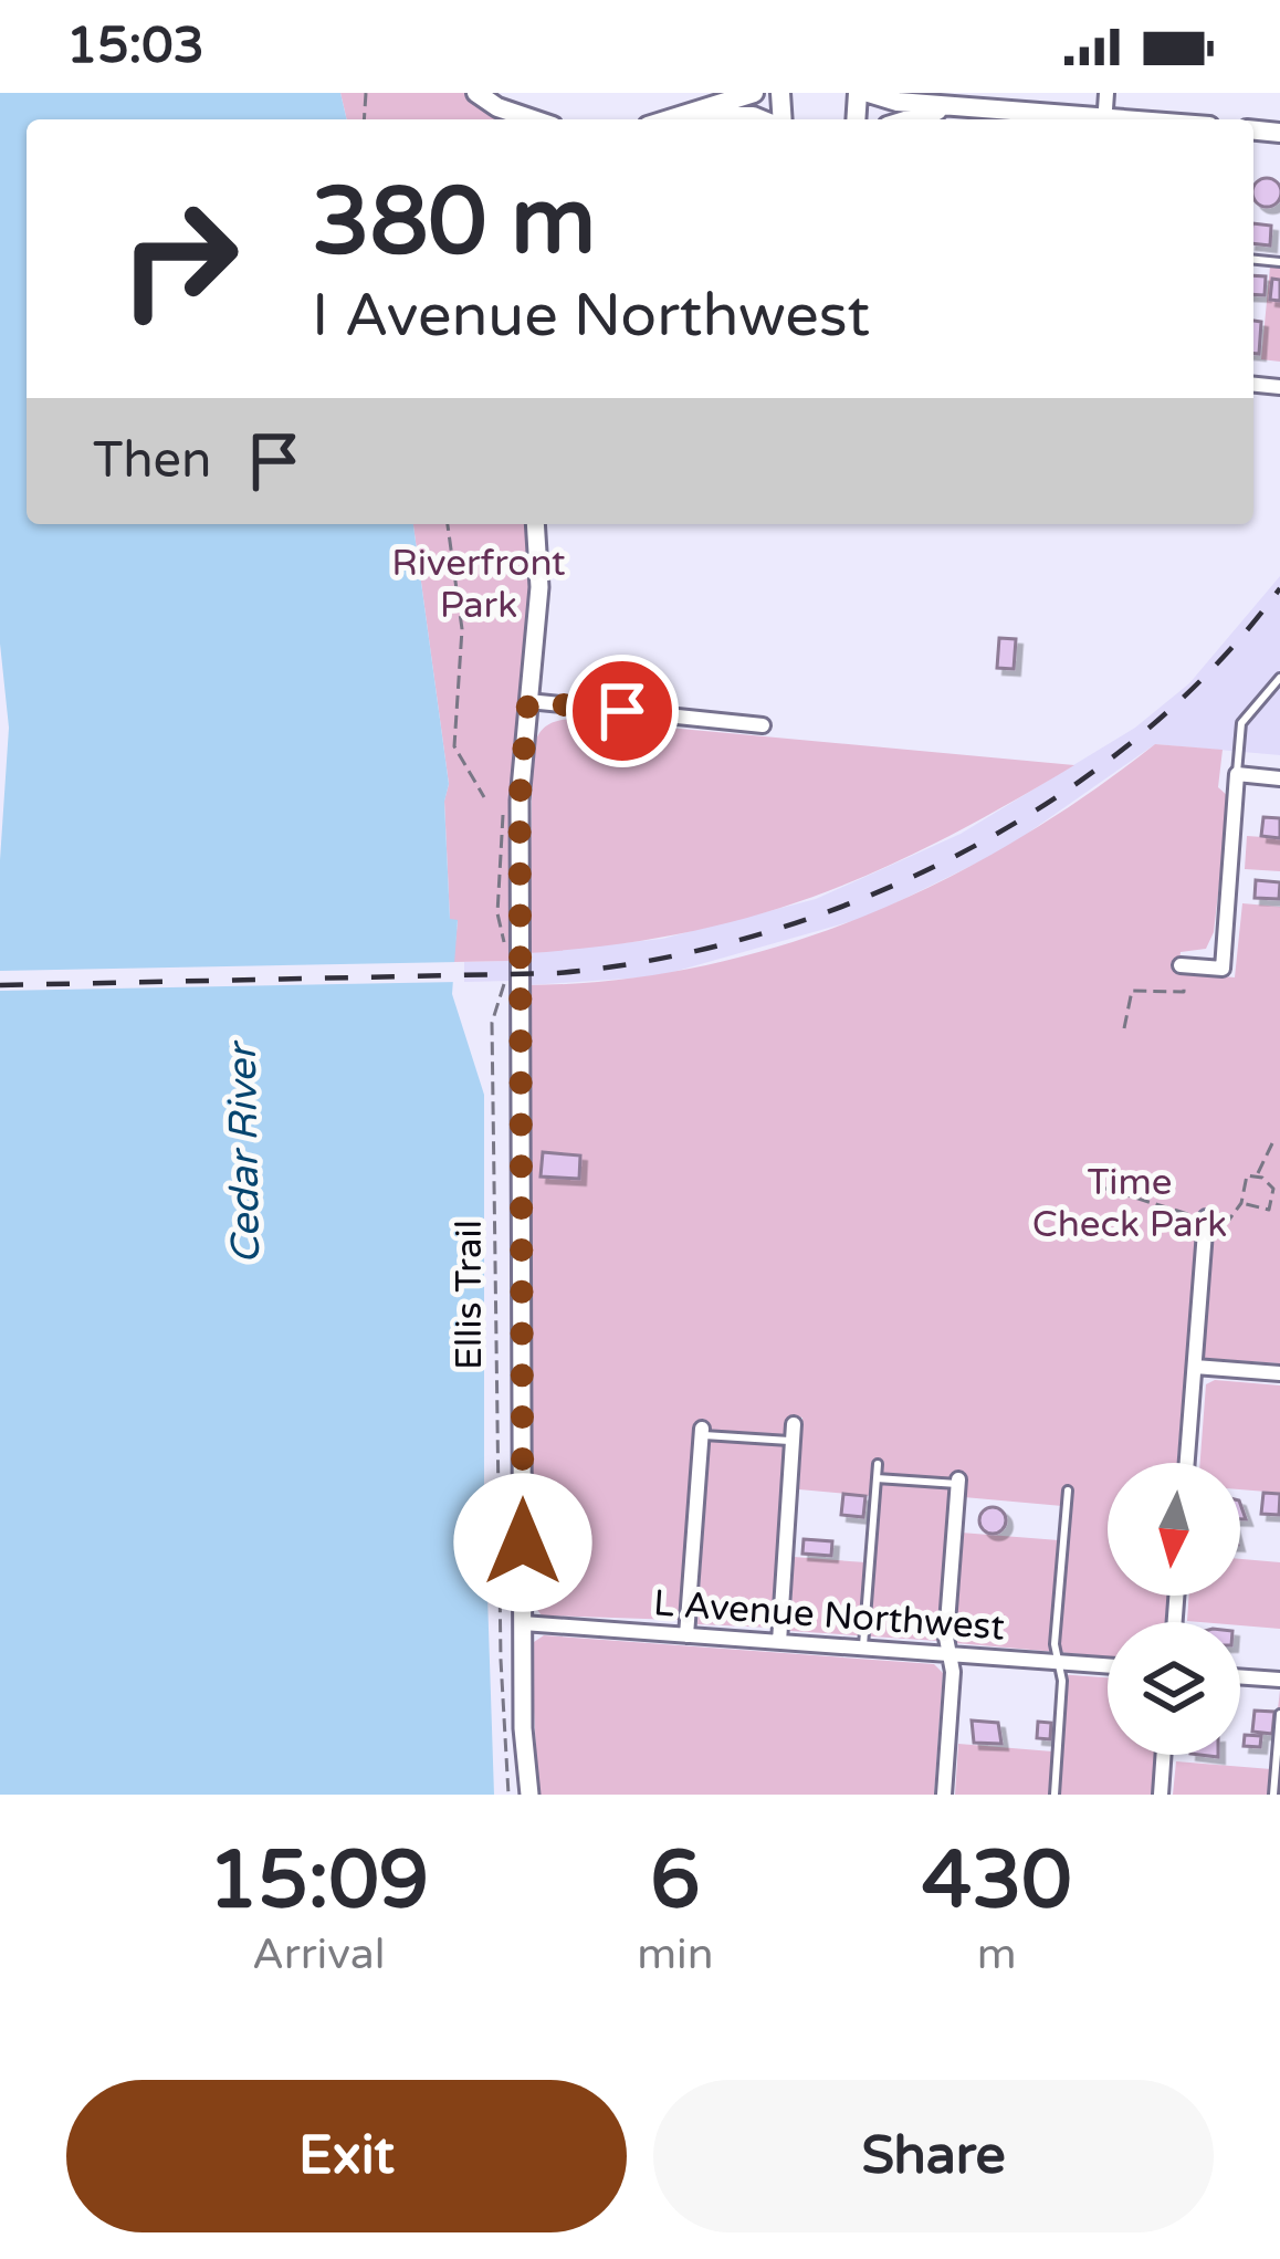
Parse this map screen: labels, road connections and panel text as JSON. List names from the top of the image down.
{
  "streets": {
    "street": ["L Avenue Northwest"],
    "path": ["Ellis Trail"]
  },
  "water": ["Cedar River"],
  "parks": ["Riverfront Park", "Time Check Park"],
  "north": "bottom",
  "page": {
    "status": "15:03",
    "turn": ["380 m", "I Avenue Northwest"],
    "then": "Then",
    "eta": [
      "15:09",
      "Arrival",
      "6",
      "min",
      "430",
      "m"
    ],
    "buttons": ["Exit", "Share"]
  }
}
